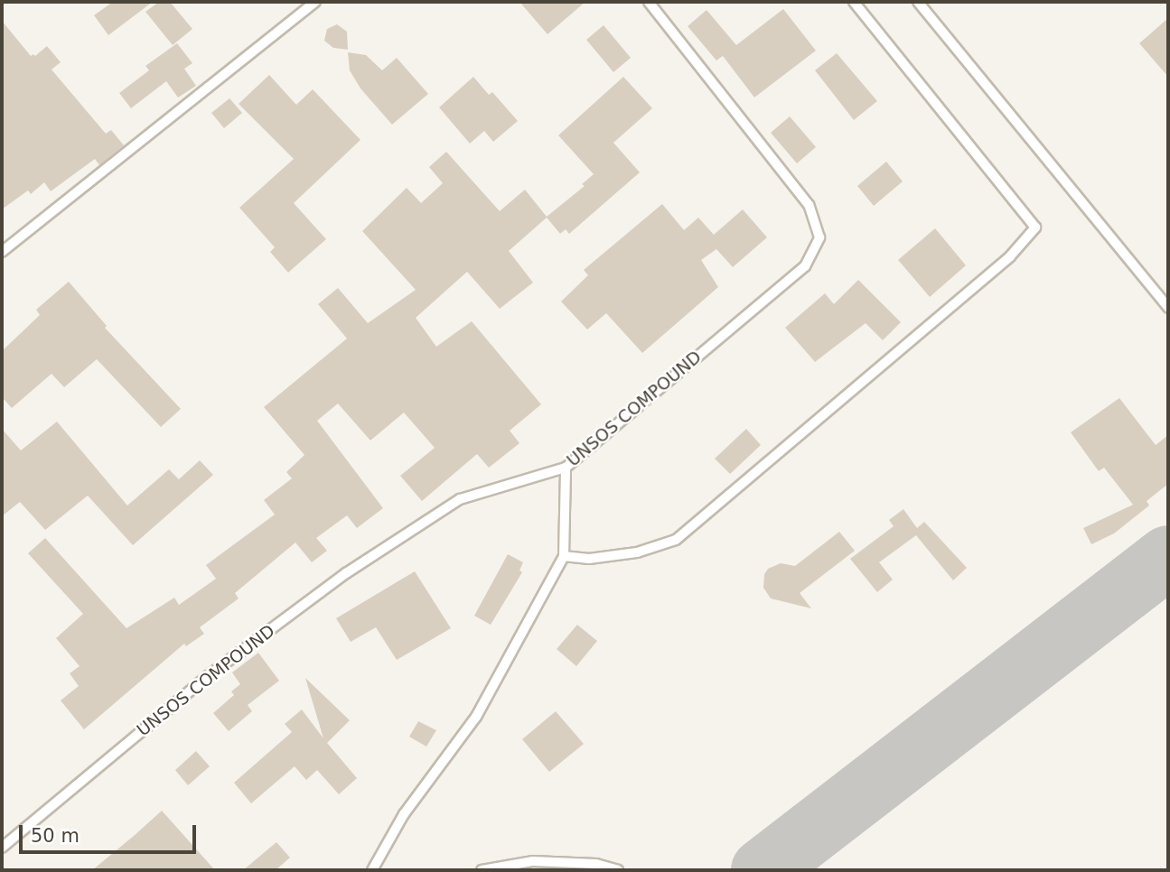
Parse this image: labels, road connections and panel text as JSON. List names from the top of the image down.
{
  "streets": {
    "lane": ["UNSOS COMPOUND"]
  },
  "scale_bar": "50 m"
}
